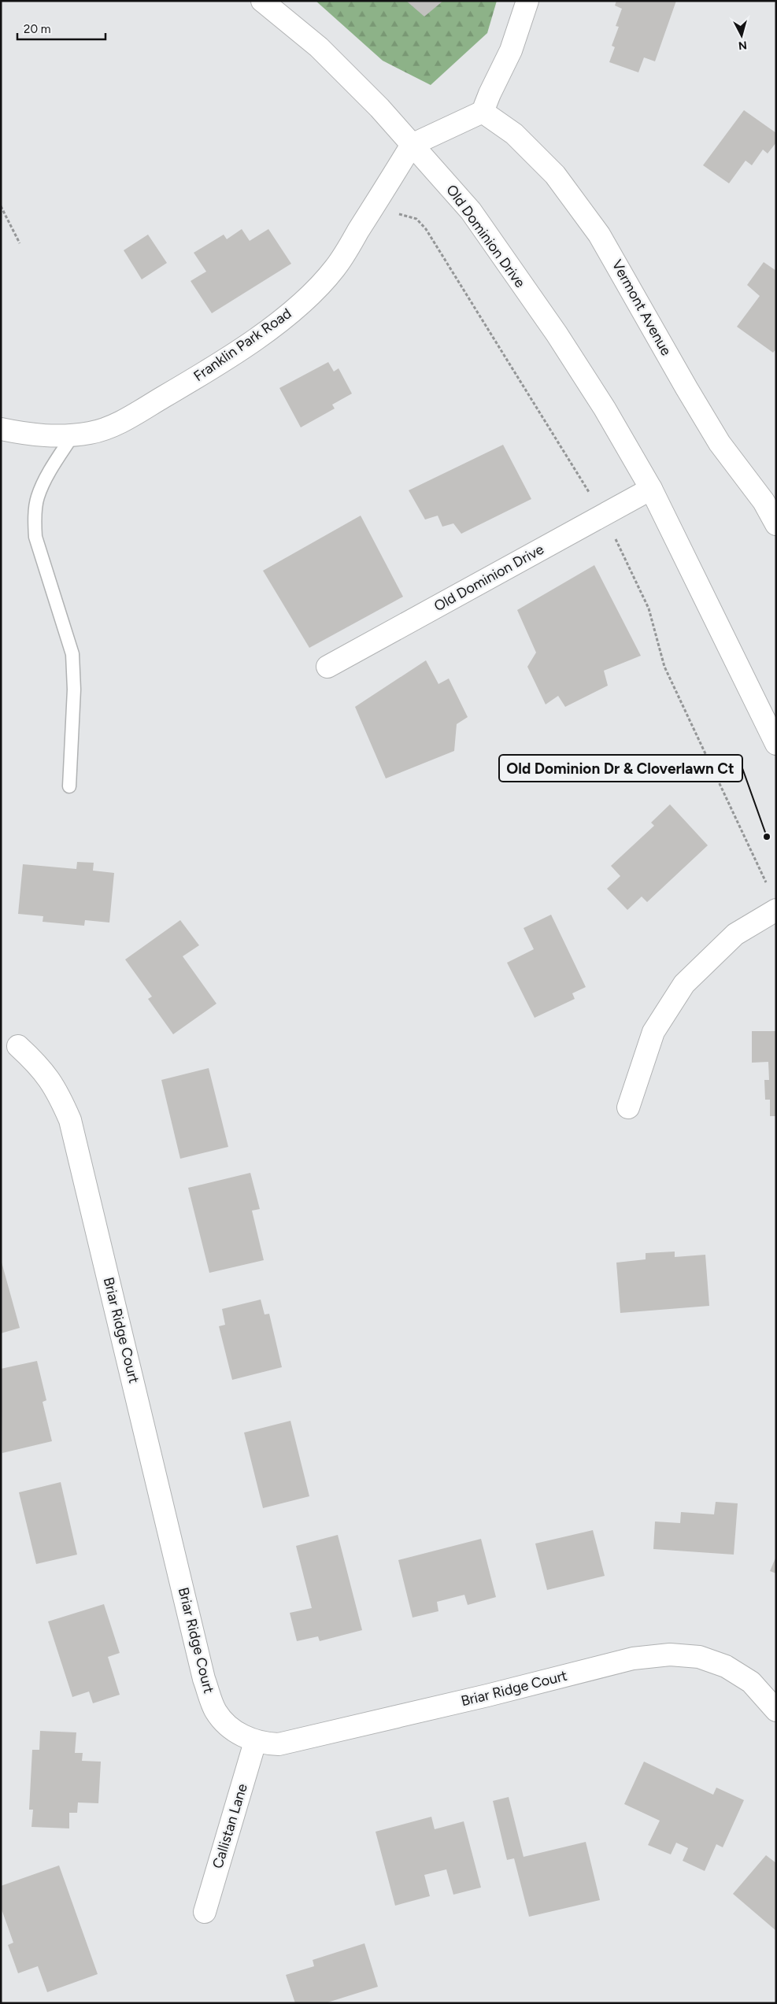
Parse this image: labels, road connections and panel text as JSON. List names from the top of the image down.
{
  "streets": {
    "street": [
      "Old Dominion Drive",
      "Vermont Avenue",
      "Franklin Park Road",
      "Briar Ridge Court",
      "Callistan Lane"
    ]
  },
  "crossings": [
    ["Old Dominion Drive", "Franklin Park Road"],
    ["Briar Ridge Court", "Callistan Lane"]
  ],
  "places": ["Old Dominion Dr & Cloverlawn Ct"],
  "scale_bar": "20 m",
  "north": "bottom"
}
